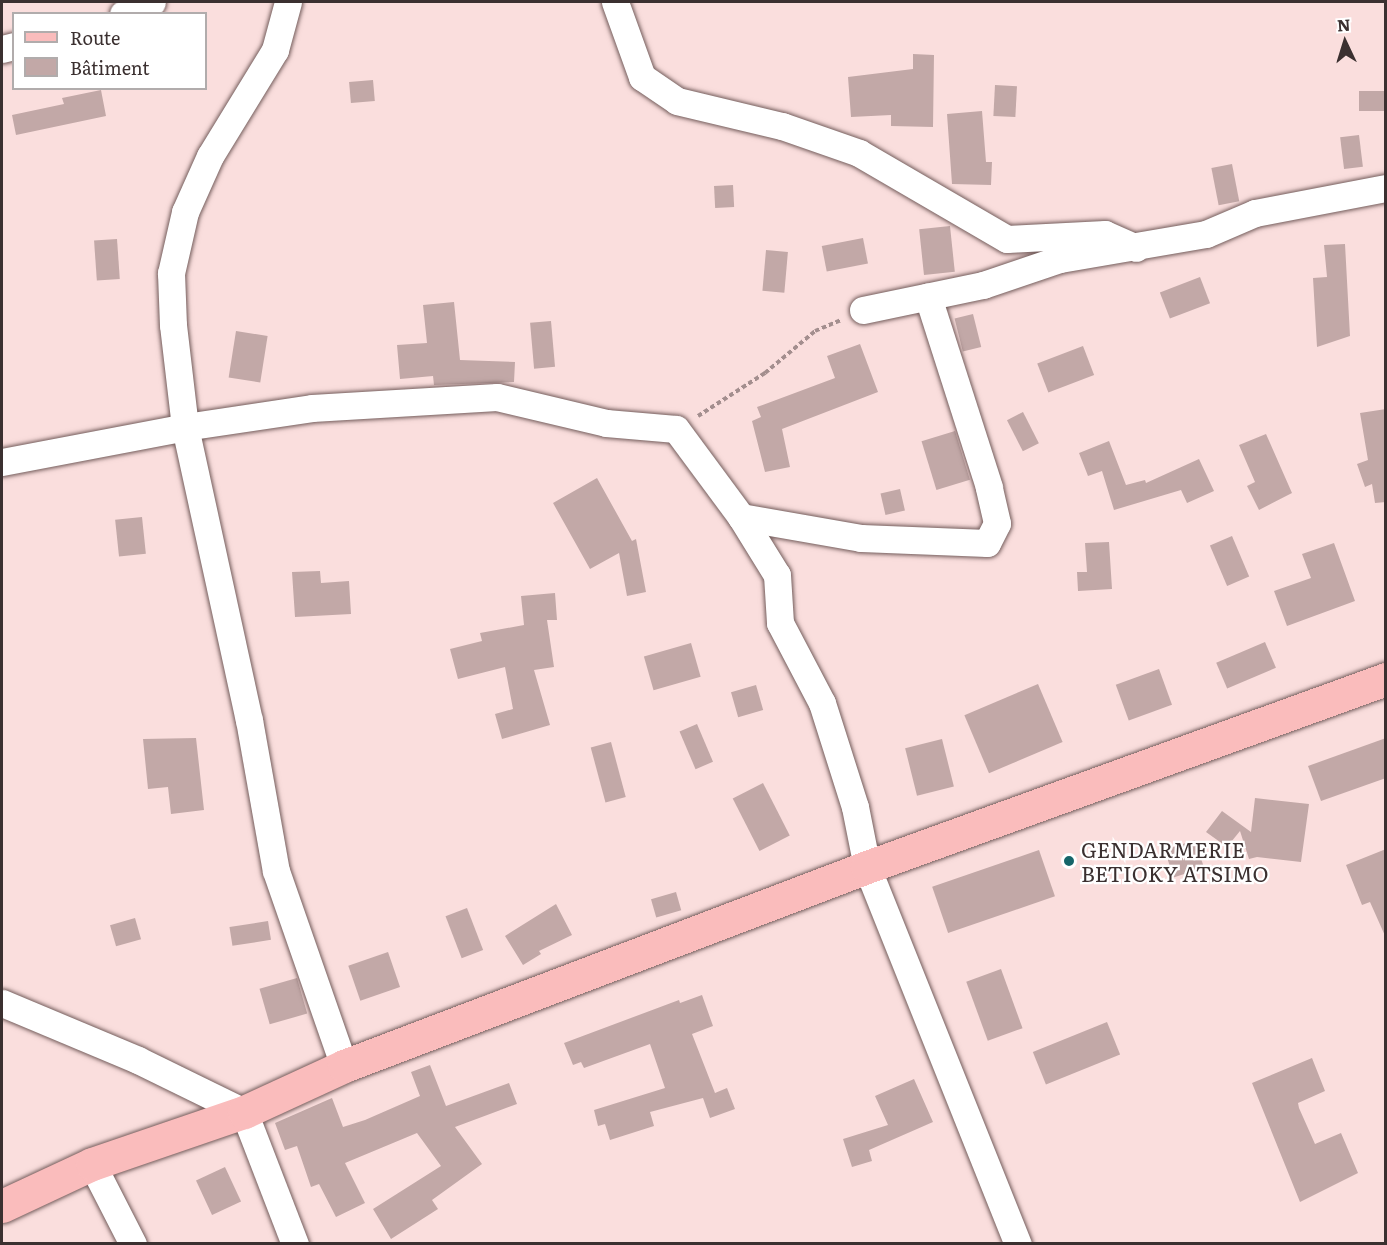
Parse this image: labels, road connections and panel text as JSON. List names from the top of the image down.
{
  "places": ["GENDARMERIE BETIOKY ATSIMO"],
  "legend": ["Route", "Bâtiment"],
  "north": "top"
}
